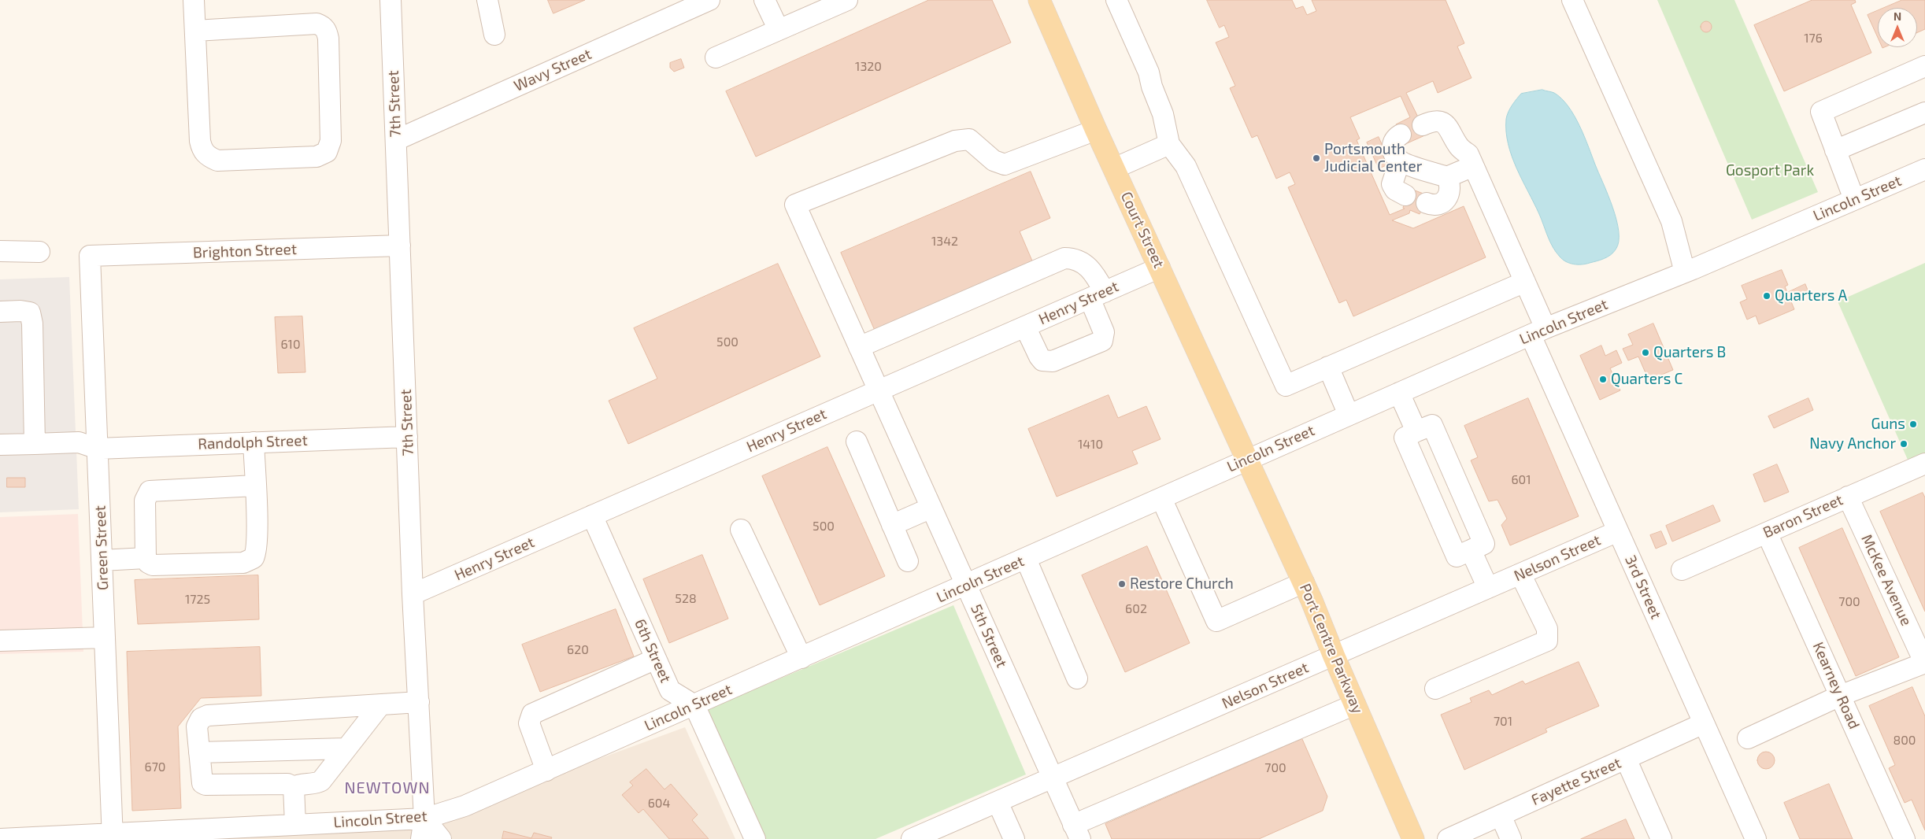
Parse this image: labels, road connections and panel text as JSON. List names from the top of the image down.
{
  "streets": {
    "main road": ["Court Street", "Port Centre Parkway"],
    "street": [
      "Wavy Street",
      "7th Street",
      "Lincoln Street",
      "Brighton Street",
      "Henry Street",
      "Randolph Street",
      "Baron Street",
      "Green Street",
      "Nelson Street",
      "McKee Avenue",
      "3rd Street",
      "5th Street",
      "6th Street",
      "Kearney Road",
      "Fayette Street"
    ]
  },
  "crossings": [
    ["Wavy Street", "7th Street"],
    ["7th Street", "Lincoln Street"],
    ["7th Street", "Brighton Street"],
    ["7th Street", "Henry Street"],
    ["7th Street", "Randolph Street"],
    ["Lincoln Street", "Court Street"],
    ["Lincoln Street", "Green Street"],
    ["Lincoln Street", "3rd Street"],
    ["Lincoln Street", "5th Street"],
    ["Lincoln Street", "Port Centre Parkway"],
    ["Lincoln Street", "6th Street"],
    ["Court Street", "Henry Street"],
    ["Court Street", "5th Street"],
    ["Court Street", "Port Centre Parkway"],
    ["Brighton Street", "Green Street"],
    ["Henry Street", "5th Street"],
    ["Henry Street", "6th Street"],
    ["Randolph Street", "Green Street"],
    ["Baron Street", "McKee Avenue"],
    ["Baron Street", "Kearney Road"],
    ["Nelson Street", "3rd Street"],
    ["Nelson Street", "5th Street"],
    ["Nelson Street", "Port Centre Parkway"],
    ["3rd Street", "Fayette Street"]
  ],
  "districts": ["NEWTOWN"],
  "parks": ["Gosport Park"],
  "places": [
    "Portsmouth Judicial Center",
    "Quarters A",
    "Quarters B",
    "Quarters C",
    "Guns",
    "Navy Anchor",
    "Restore Church"
  ],
  "house_numbers": [
    "176",
    "1320",
    "1342",
    "500",
    "610",
    "1410",
    "601",
    "500",
    "528",
    "1725",
    "700",
    "602",
    "620",
    "701",
    "800",
    "670",
    "700",
    "604"
  ],
  "north": "top"
}
